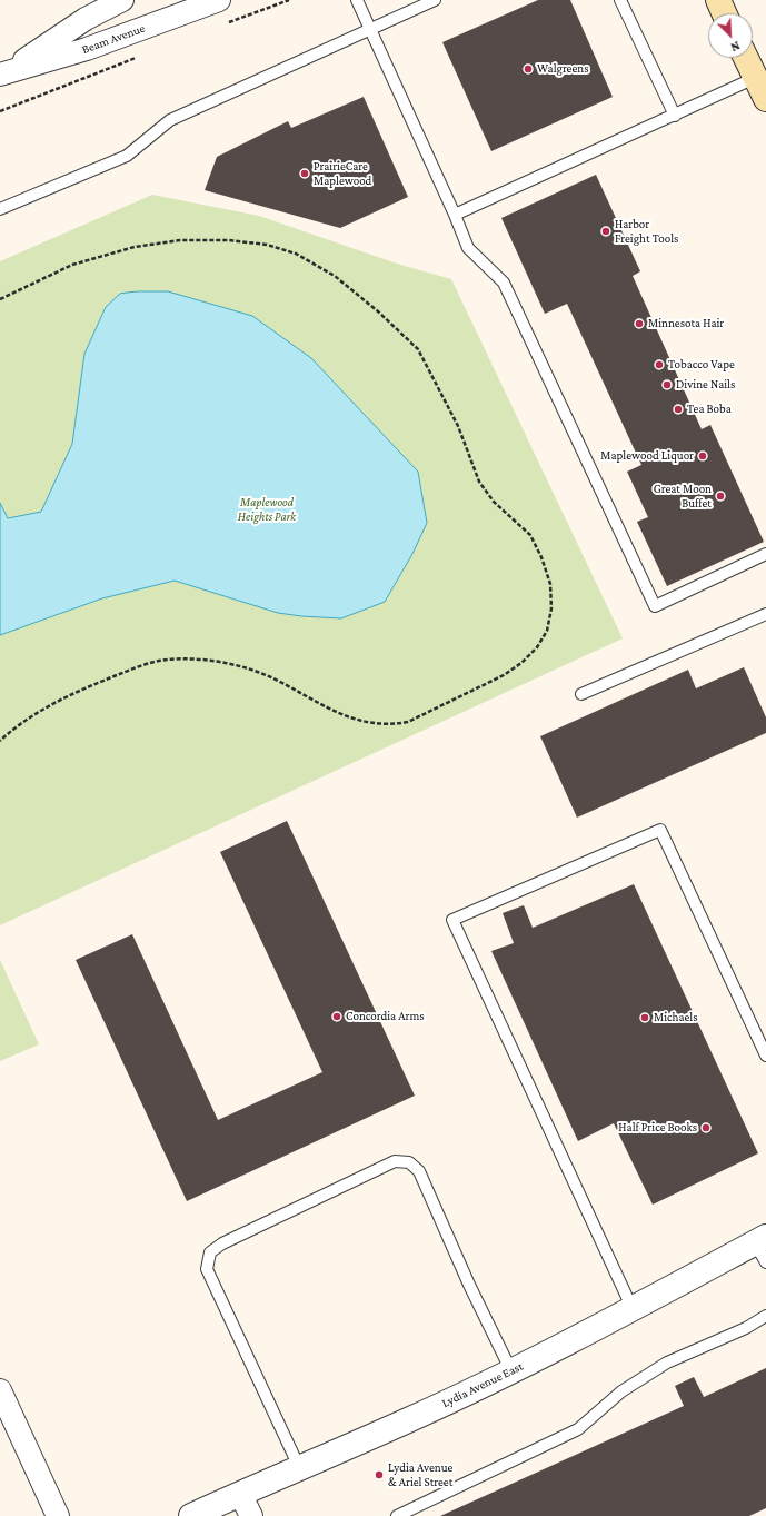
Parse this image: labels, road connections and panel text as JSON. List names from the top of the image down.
{
  "streets": {
    "street": ["Beam Avenue", "Lydia Avenue East"]
  },
  "parks": ["Maplewood Heights Park"],
  "places": [
    "Walgreens",
    "PrairieCare Maplewood",
    "Harbor Freight Tools",
    "Minnesota Hair",
    "Tobacco Vape",
    "Divine Nails",
    "Tea Boba",
    "Maplewood Liquor",
    "Great Moon Buffet",
    "Concordia Arms",
    "Michaels",
    "Half Price Books",
    "Lydia Avenue & Ariel Street"
  ],
  "north": "bottom right"
}
